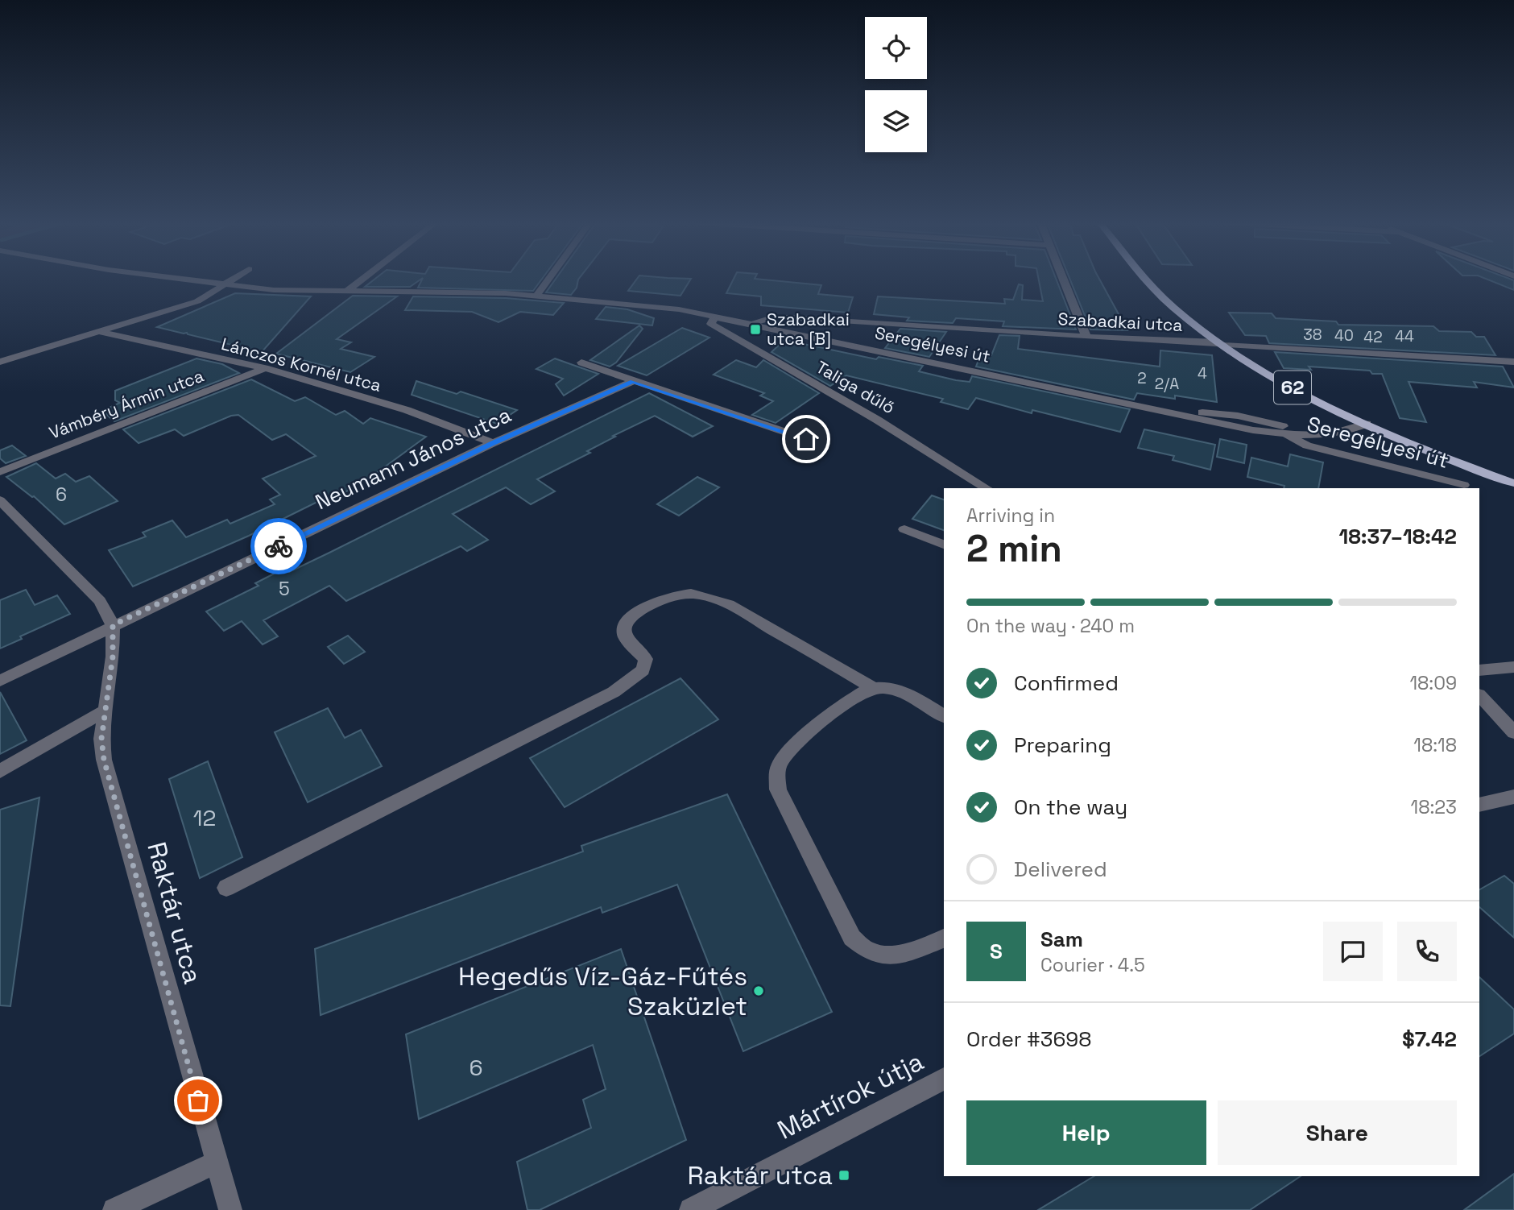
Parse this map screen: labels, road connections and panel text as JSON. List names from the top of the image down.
{
  "streets": {
    "main road": ["Seregélyesi út", "62"],
    "street": [
      "Szabadkai utca",
      "Lánczos Kornél utca",
      "Taliga dűlő",
      "Vámbéry Ármin utca",
      "Neumann János utca",
      "Raktár utca",
      "Mártírok útja"
    ]
  },
  "crossings": [
    ["Szabadkai utca", "Seregélyesi út"],
    ["Szabadkai utca", "62"],
    ["Seregélyesi út", "Taliga dűlő"],
    ["Seregélyesi út", "62"],
    ["Lánczos Kornél utca", "Vámbéry Ármin utca"],
    ["Lánczos Kornél utca", "Neumann János utca"],
    ["Neumann János utca", "Raktár utca"]
  ],
  "places": {
    "transit": ["Szabadkai utca [B]", "Raktár utca"],
    "other": ["Hegedűs Víz-Gáz-Fűtés Szaküzlet"]
  },
  "house_numbers": [
    "38",
    "40",
    "44",
    "42",
    "4",
    "2",
    "2/A",
    "6",
    "5",
    "12",
    "6"
  ],
  "page": {
    "heading": ["2 min", "Arriving in", "18:37–18:42"],
    "panel": [
      "Sam",
      "Courier · 4.5",
      "Order #3698",
      "$7.42"
    ],
    "bar": "On the way · 240 m",
    "list": [
      ["Confirmed", "18:09"],
      ["Preparing", "18:18"],
      ["On the way", "18:23"],
      "Delivered"
    ],
    "round": "S",
    "buttons": ["Help", "Share"]
  }
}
